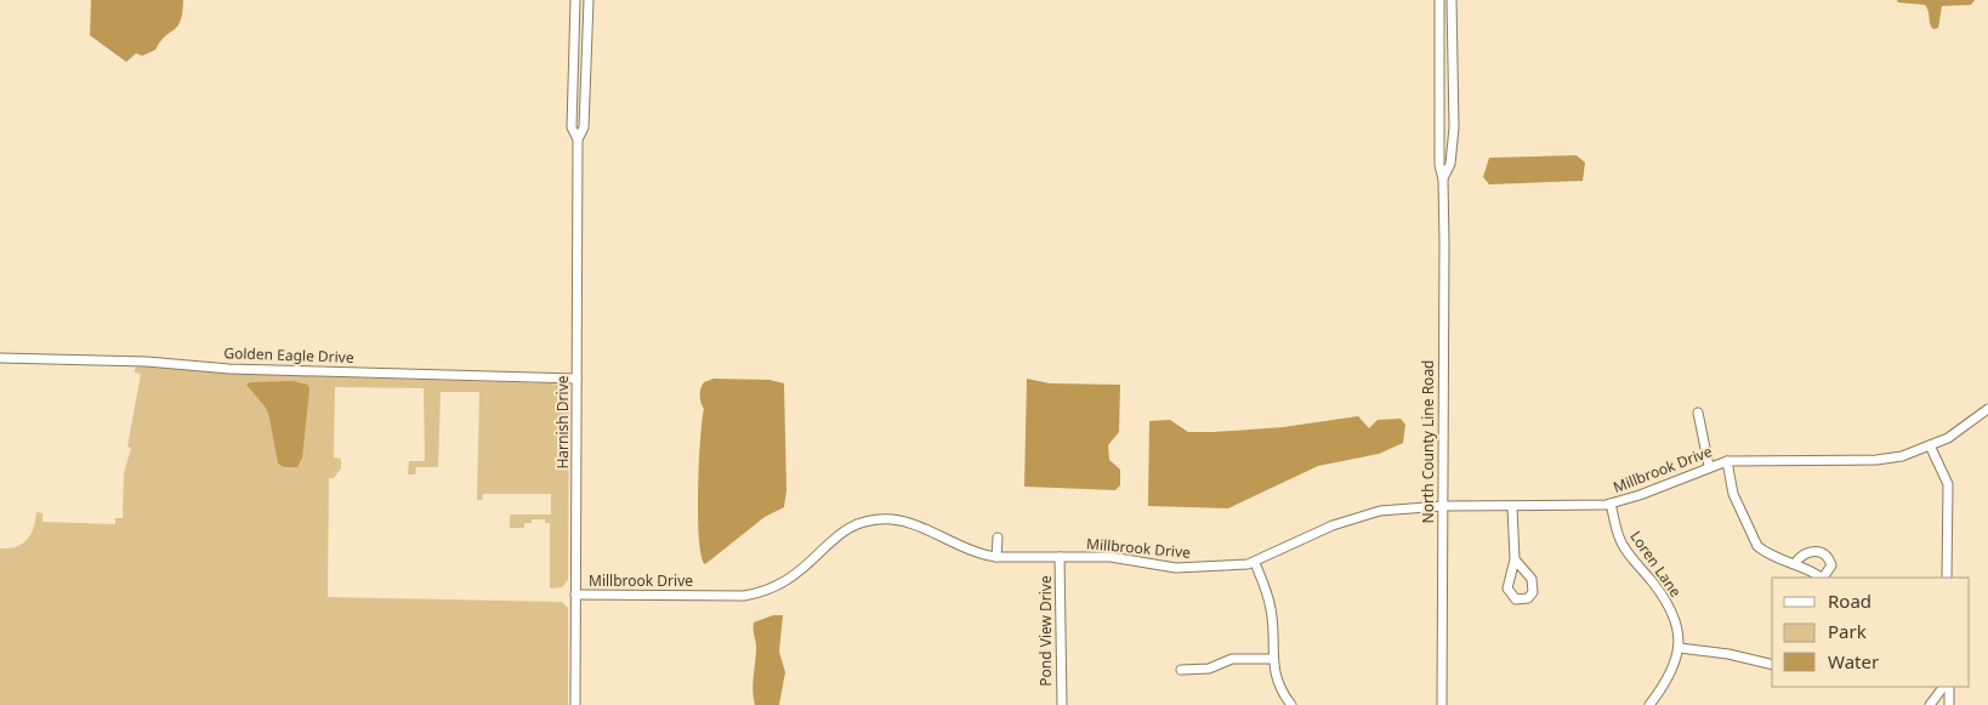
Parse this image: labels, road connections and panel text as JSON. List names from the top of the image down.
{
  "streets": {
    "street": [
      "Golden Eagle Drive",
      "Harnish Drive",
      "North County Line Road",
      "Millbrook Drive",
      "Loren Lane",
      "Pond View Drive"
    ]
  },
  "crossings": [
    ["Golden Eagle Drive", "Harnish Drive"],
    ["Harnish Drive", "Millbrook Drive"],
    ["North County Line Road", "Millbrook Drive"],
    ["Millbrook Drive", "Loren Lane"],
    ["Millbrook Drive", "Pond View Drive"]
  ],
  "legend": ["Road", "Park", "Water"]
}
